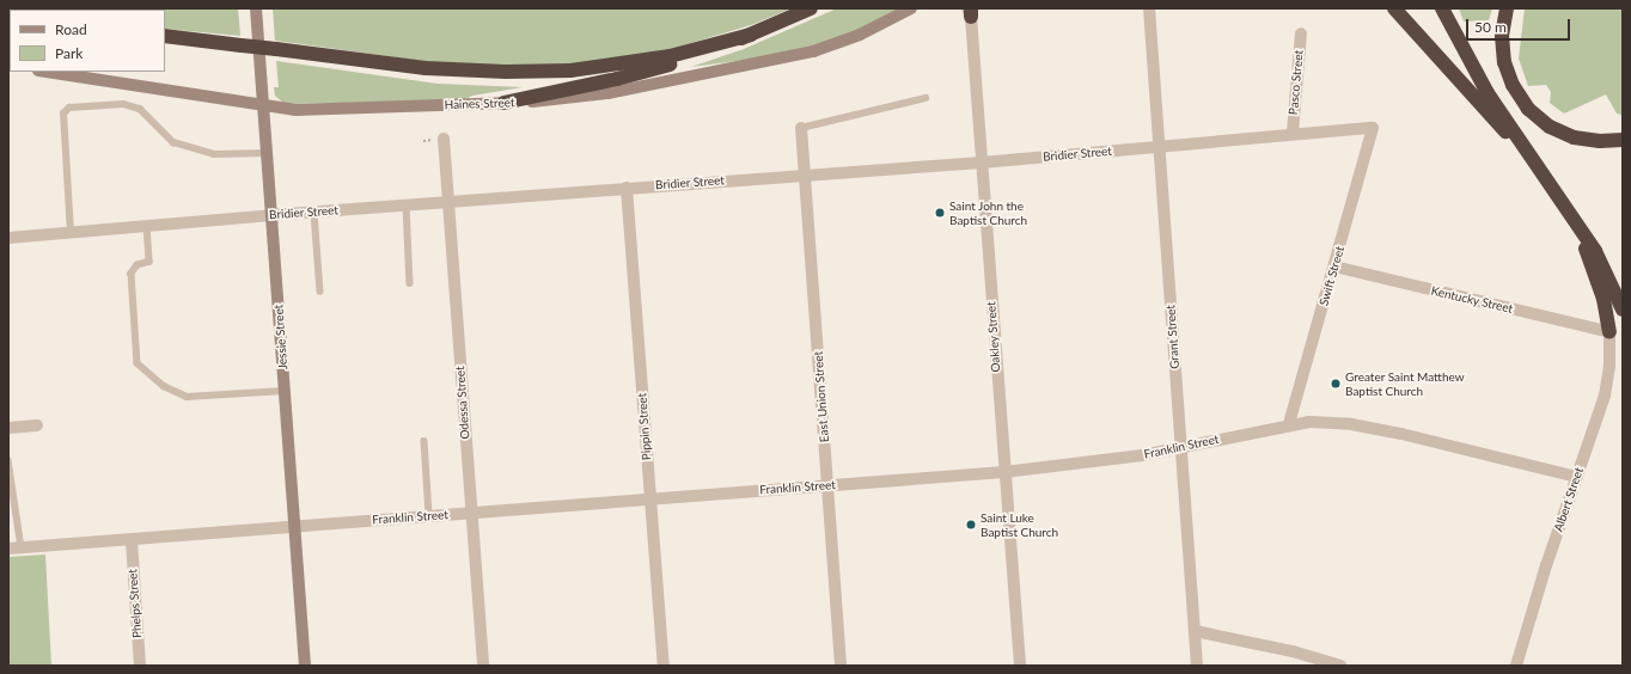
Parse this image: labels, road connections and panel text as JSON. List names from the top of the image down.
{
  "streets": {
    "street": [
      "Pasco Street",
      "Haines Street",
      "Bridier Street",
      "Swift Street",
      "Kentucky Street",
      "Jessie Street",
      "Oakley Street",
      "Grant Street",
      "East Union Street",
      "Odessa Street",
      "Pippin Street",
      "Franklin Street",
      "Albert Street",
      "Phelps Street"
    ]
  },
  "crossings": [
    ["Pasco Street", "Bridier Street"],
    ["Haines Street", "Jessie Street"],
    ["Bridier Street", "Swift Street"],
    ["Bridier Street", "Jessie Street"],
    ["Bridier Street", "Oakley Street"],
    ["Bridier Street", "Grant Street"],
    ["Bridier Street", "East Union Street"],
    ["Bridier Street", "Odessa Street"],
    ["Bridier Street", "Pippin Street"],
    ["Swift Street", "Kentucky Street"],
    ["Swift Street", "Franklin Street"],
    ["Kentucky Street", "Albert Street"],
    ["Jessie Street", "Franklin Street"],
    ["Oakley Street", "Franklin Street"],
    ["Grant Street", "Franklin Street"],
    ["East Union Street", "Franklin Street"],
    ["Odessa Street", "Franklin Street"],
    ["Pippin Street", "Franklin Street"],
    ["Franklin Street", "Albert Street"],
    ["Franklin Street", "Phelps Street"]
  ],
  "places": ["Saint John the Baptist Church", "Greater Saint Matthew Baptist Church", "Saint Luke Baptist Church"],
  "legend": ["Road", "Park"],
  "scale_bar": "50 m"
}
